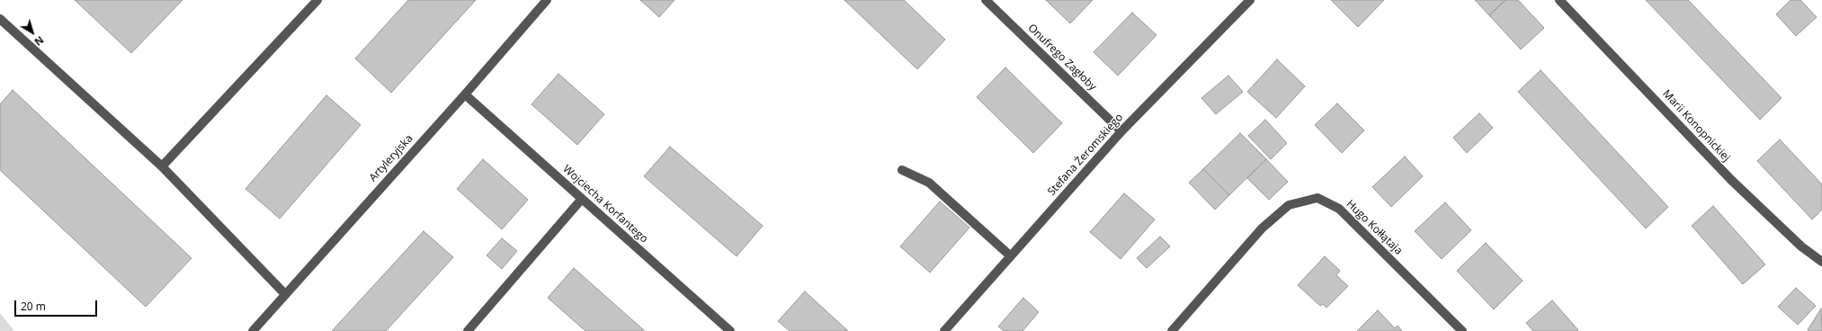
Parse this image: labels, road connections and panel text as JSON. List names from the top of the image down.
{
  "streets": {
    "street": [
      "Onufrego Zagłoby",
      "Marii Konopnickiej",
      "Stefana Żeromskiego",
      "Artyleryjska",
      "Wojciecha Korfantego",
      "Hugo Kołłątaja"
    ]
  },
  "crossings": [
    ["Onufrego Zagłoby", "Stefana Żeromskiego"],
    ["Artyleryjska", "Wojciecha Korfantego"]
  ],
  "scale_bar": "20 m",
  "north": "bottom right"
}
